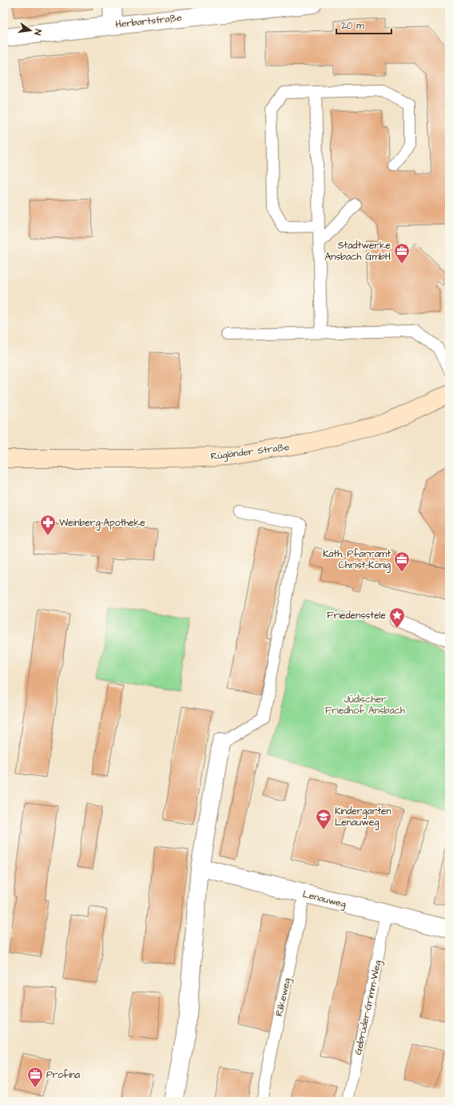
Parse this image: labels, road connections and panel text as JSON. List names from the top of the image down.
{
  "streets": {
    "main road": ["Rügländer Straße"],
    "street": ["Herbartstraße", "Lenauweg"],
    "lane": ["Rilkeweg", "Gebrüder-Grimm-Weg"]
  },
  "crossings": [
    ["Lenauweg", "Rilkeweg"],
    ["Lenauweg", "Gebrüder-Grimm-Weg"]
  ],
  "parks": ["Jüdischer Friedhof Ansbach"],
  "places": {
    "office": ["Stadtwerke Ansbach GmbH", "Kath. Pfarramt Christ-König", "Profina"],
    "pharmacy": ["Weinberg-Apotheke"],
    "place": ["Friedensstele"],
    "school or university": ["Kindergarten Lenauweg"]
  },
  "scale_bar": "20 m",
  "north": "right"
}
